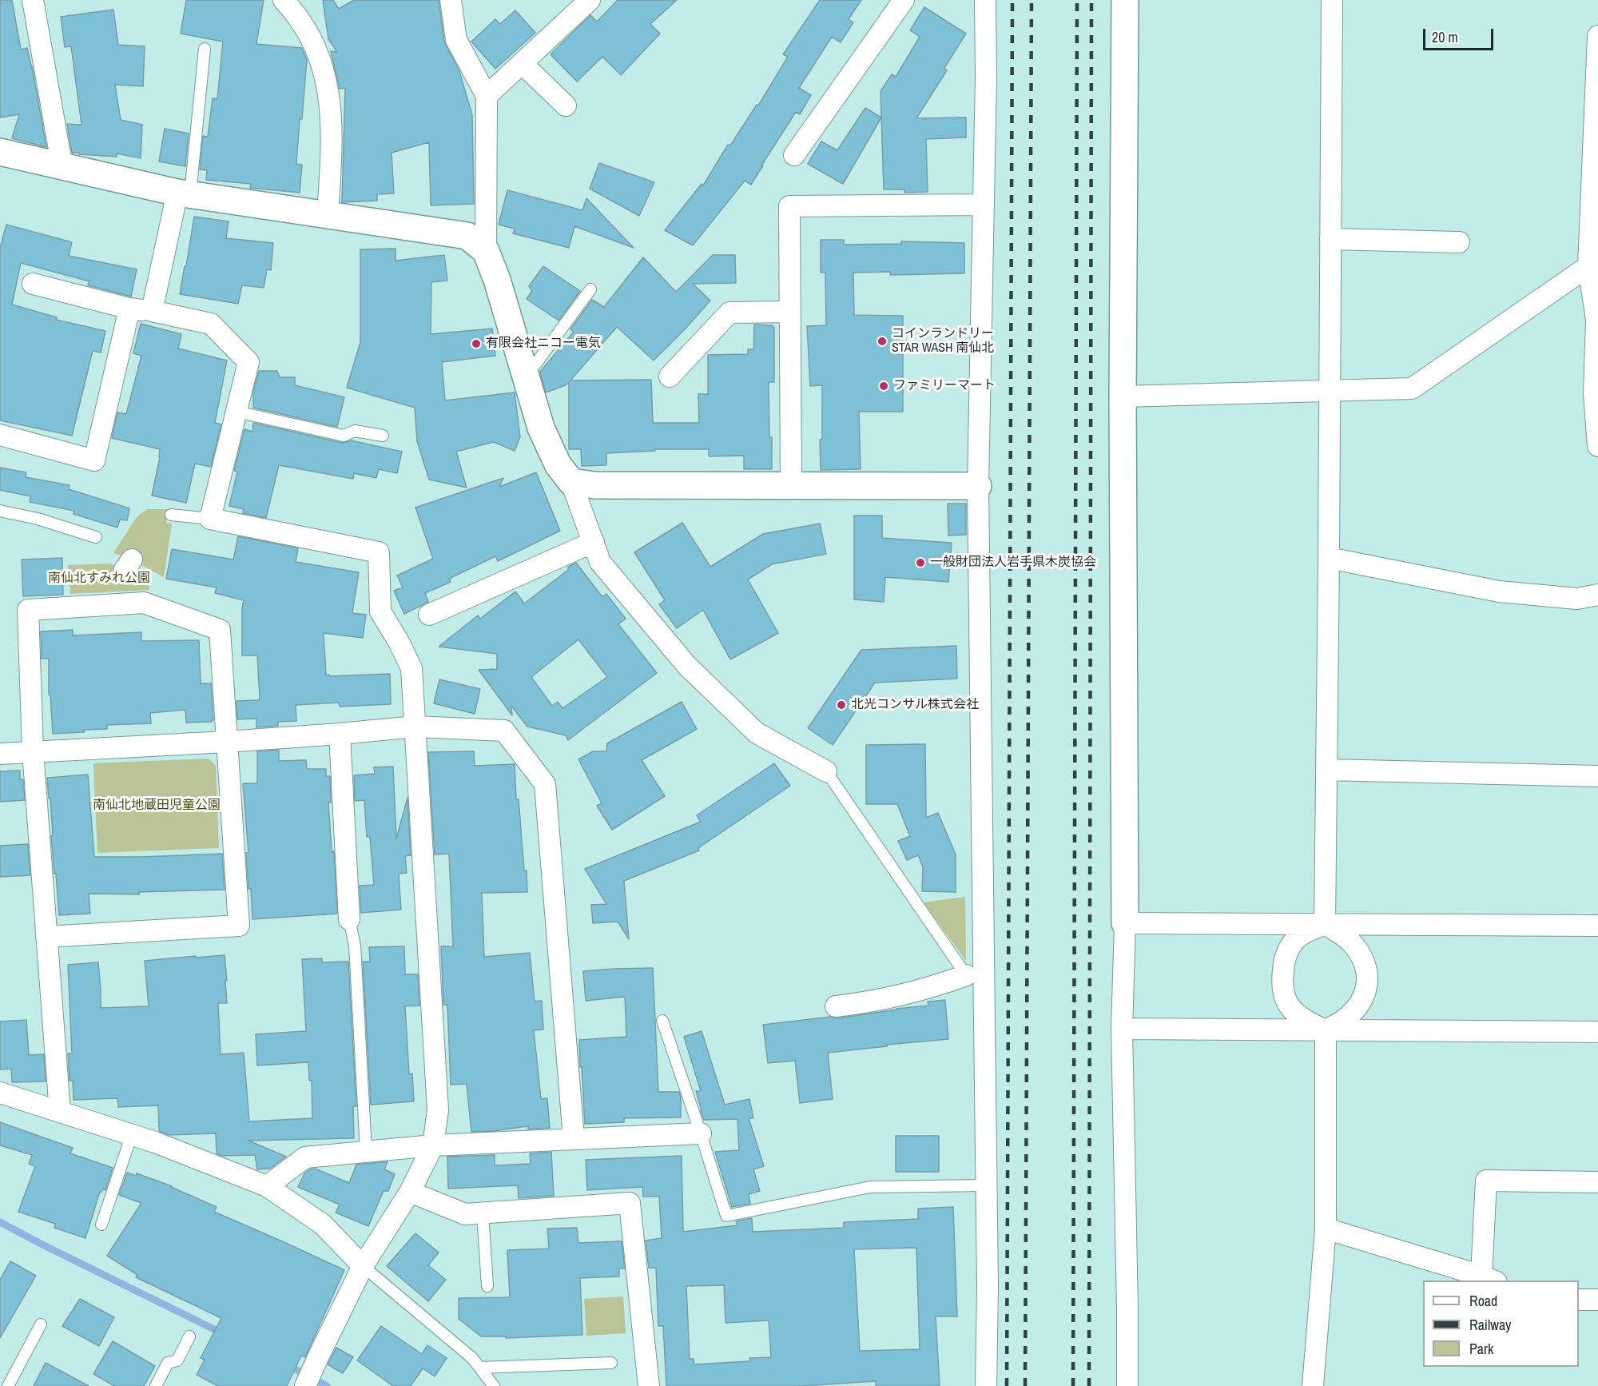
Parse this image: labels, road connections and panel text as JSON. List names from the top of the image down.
{
  "parks": ["南仙北すみれ公園", "南仙北地蔵田児童公園"],
  "places": [
    "コインランドリー STAR WASH 南仙北",
    "有限会社ニコー電気",
    "ファミリーマート",
    "一般財団法人岩手県木炭協会",
    "北光コンサル株式会社"
  ],
  "legend": ["Road", "Railway", "Park"],
  "scale_bar": "20 m"
}
